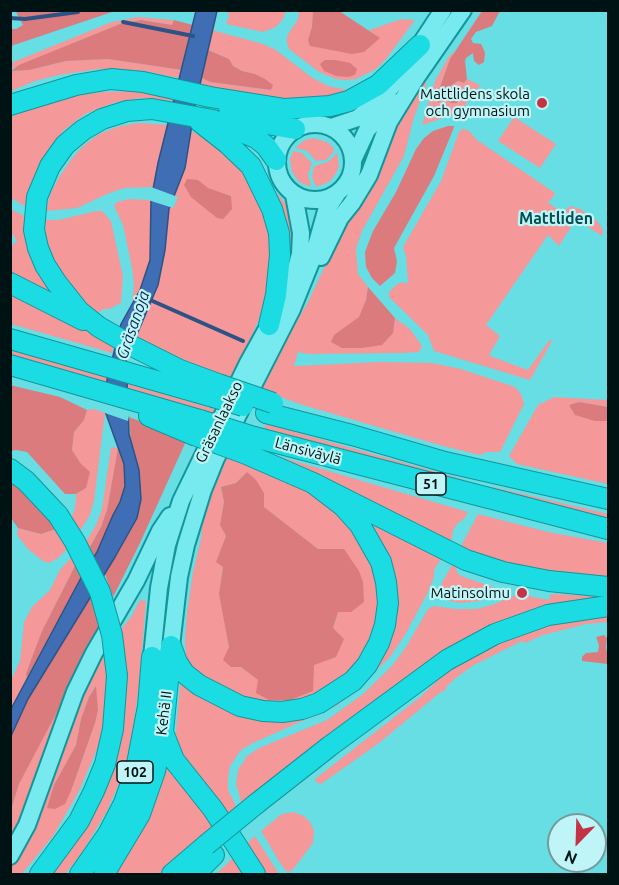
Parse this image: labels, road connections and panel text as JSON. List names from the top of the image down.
{
  "streets": {
    "highway": [
      "Länsiväylä",
      "51",
      "Kehä II",
      "102"
    ],
    "main road": ["Gräsanlaakso"]
  },
  "crossings": [
    ["Gräsanlaakso", "Kehä II"]
  ],
  "districts": ["Mattliden"],
  "water": ["Gräsanoja"],
  "places": ["Mattlidens skola och gymnasium", "Matinsolmu"],
  "north": "bottom left"
}
